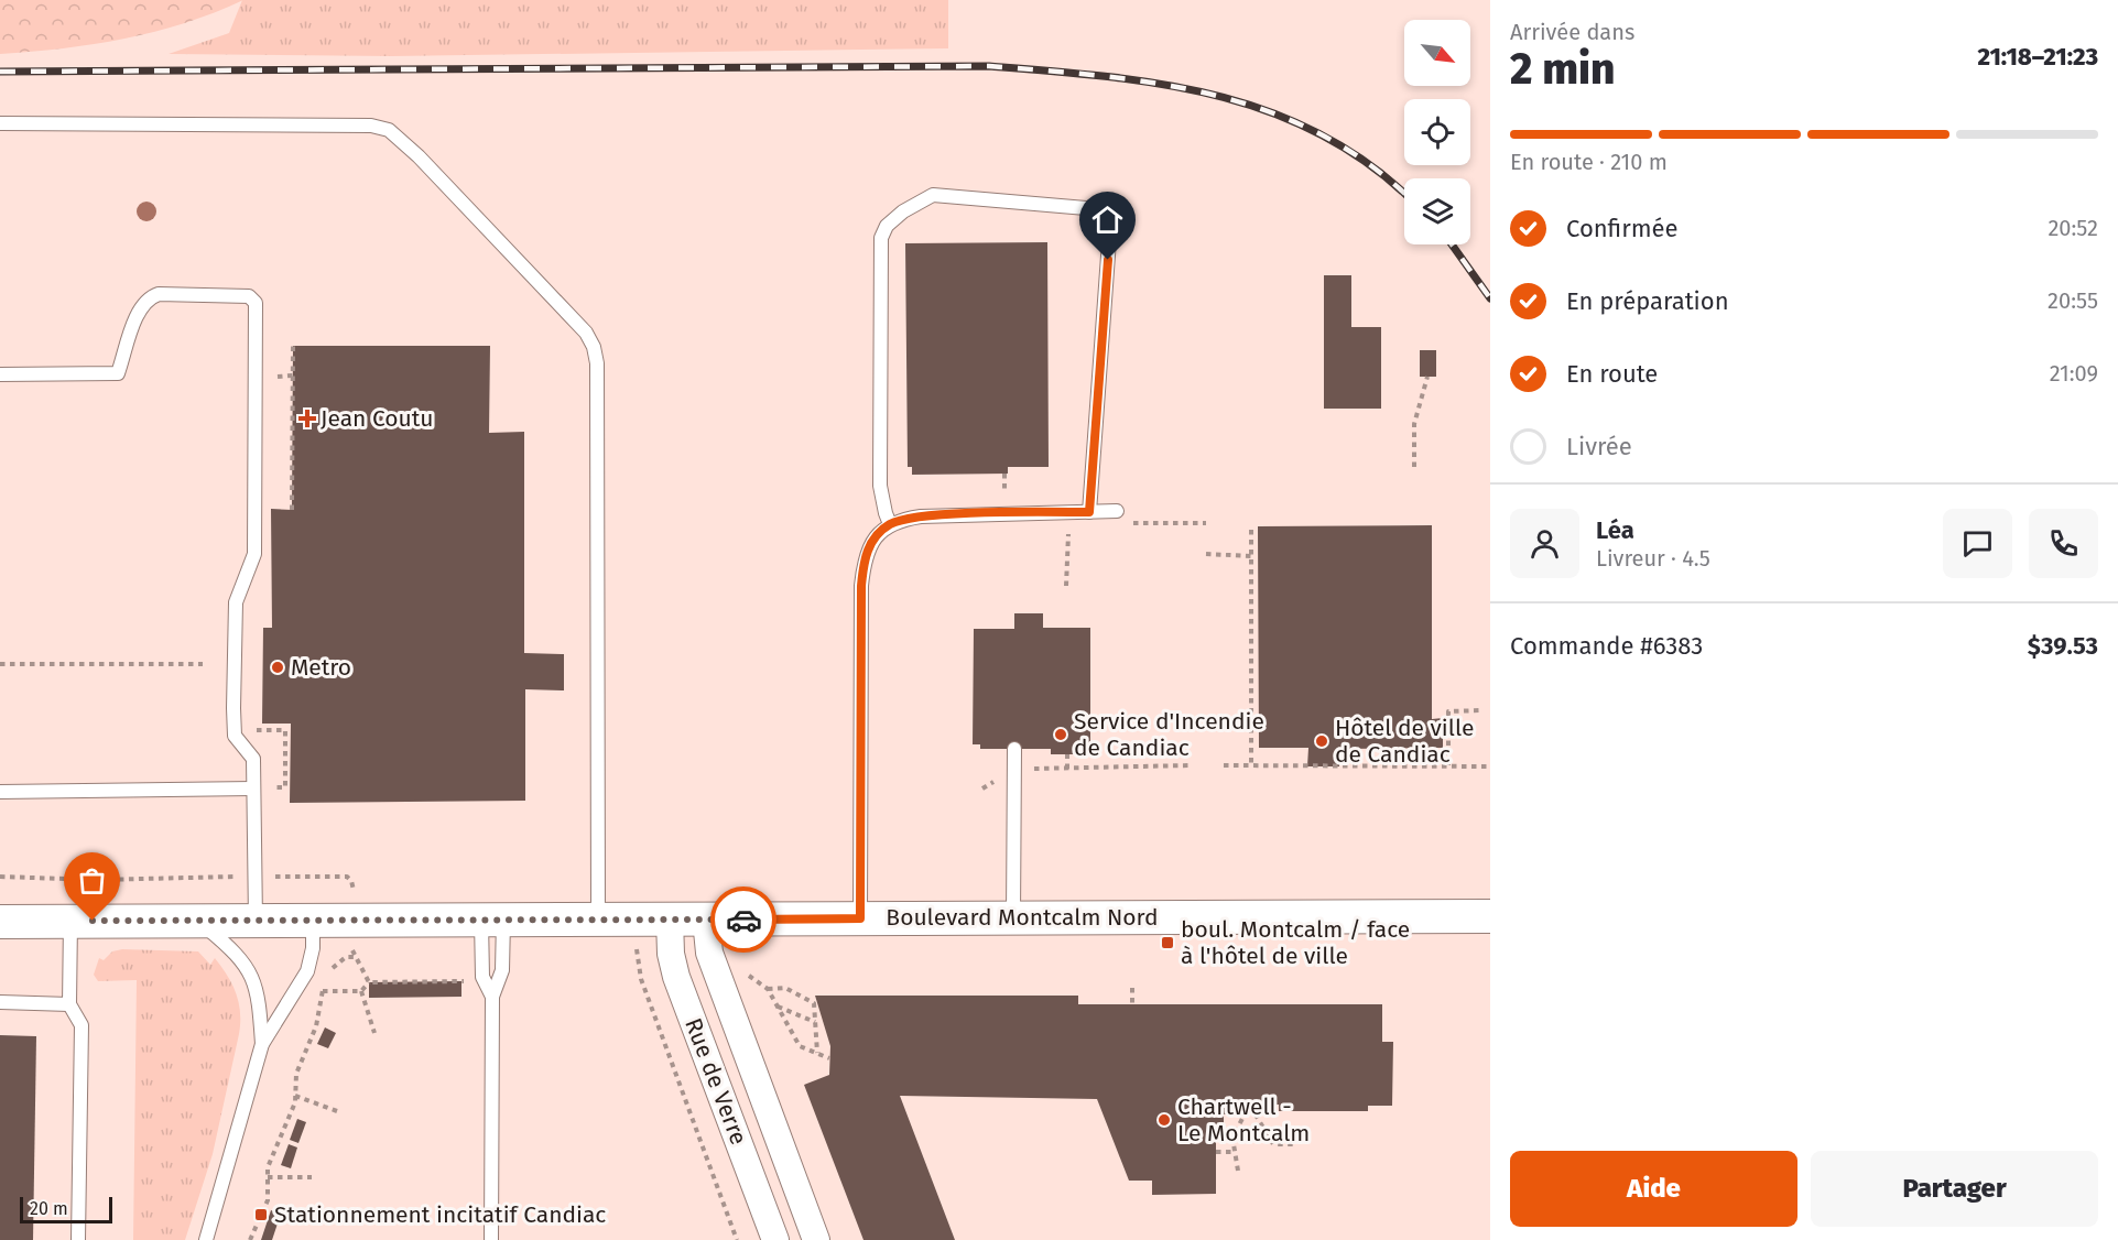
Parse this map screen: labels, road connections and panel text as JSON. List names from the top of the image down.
{
  "streets": {
    "street": ["Boulevard Montcalm Nord", "Rue de Verre"]
  },
  "crossings": [
    ["Boulevard Montcalm Nord", "Rue de Verre"]
  ],
  "places": {
    "health": ["Jean Coutu"],
    "other": [
      "Metro",
      "Service d'Incendie de Candiac",
      "Hôtel de ville de Candiac",
      "Chartwell - Le Montcalm"
    ],
    "transit": ["boul. Montcalm / face à l'hôtel de ville", "Stationnement incitatif Candiac"]
  },
  "scale_bar": "20 m",
  "north": "bottom right",
  "page": {
    "heading": ["2 min", "Arrivée dans", "21:18–21:23"],
    "panel": [
      "Léa",
      "Livreur · 4.5",
      "Commande #6383",
      "$39.53"
    ],
    "bar": "En route · 210 m",
    "list": [
      ["Confirmée", "20:52"],
      ["En préparation", "20:55"],
      ["En route", "21:09"],
      "Livrée"
    ],
    "buttons": ["Aide", "Partager"],
    "scale": "20 m"
  }
}
